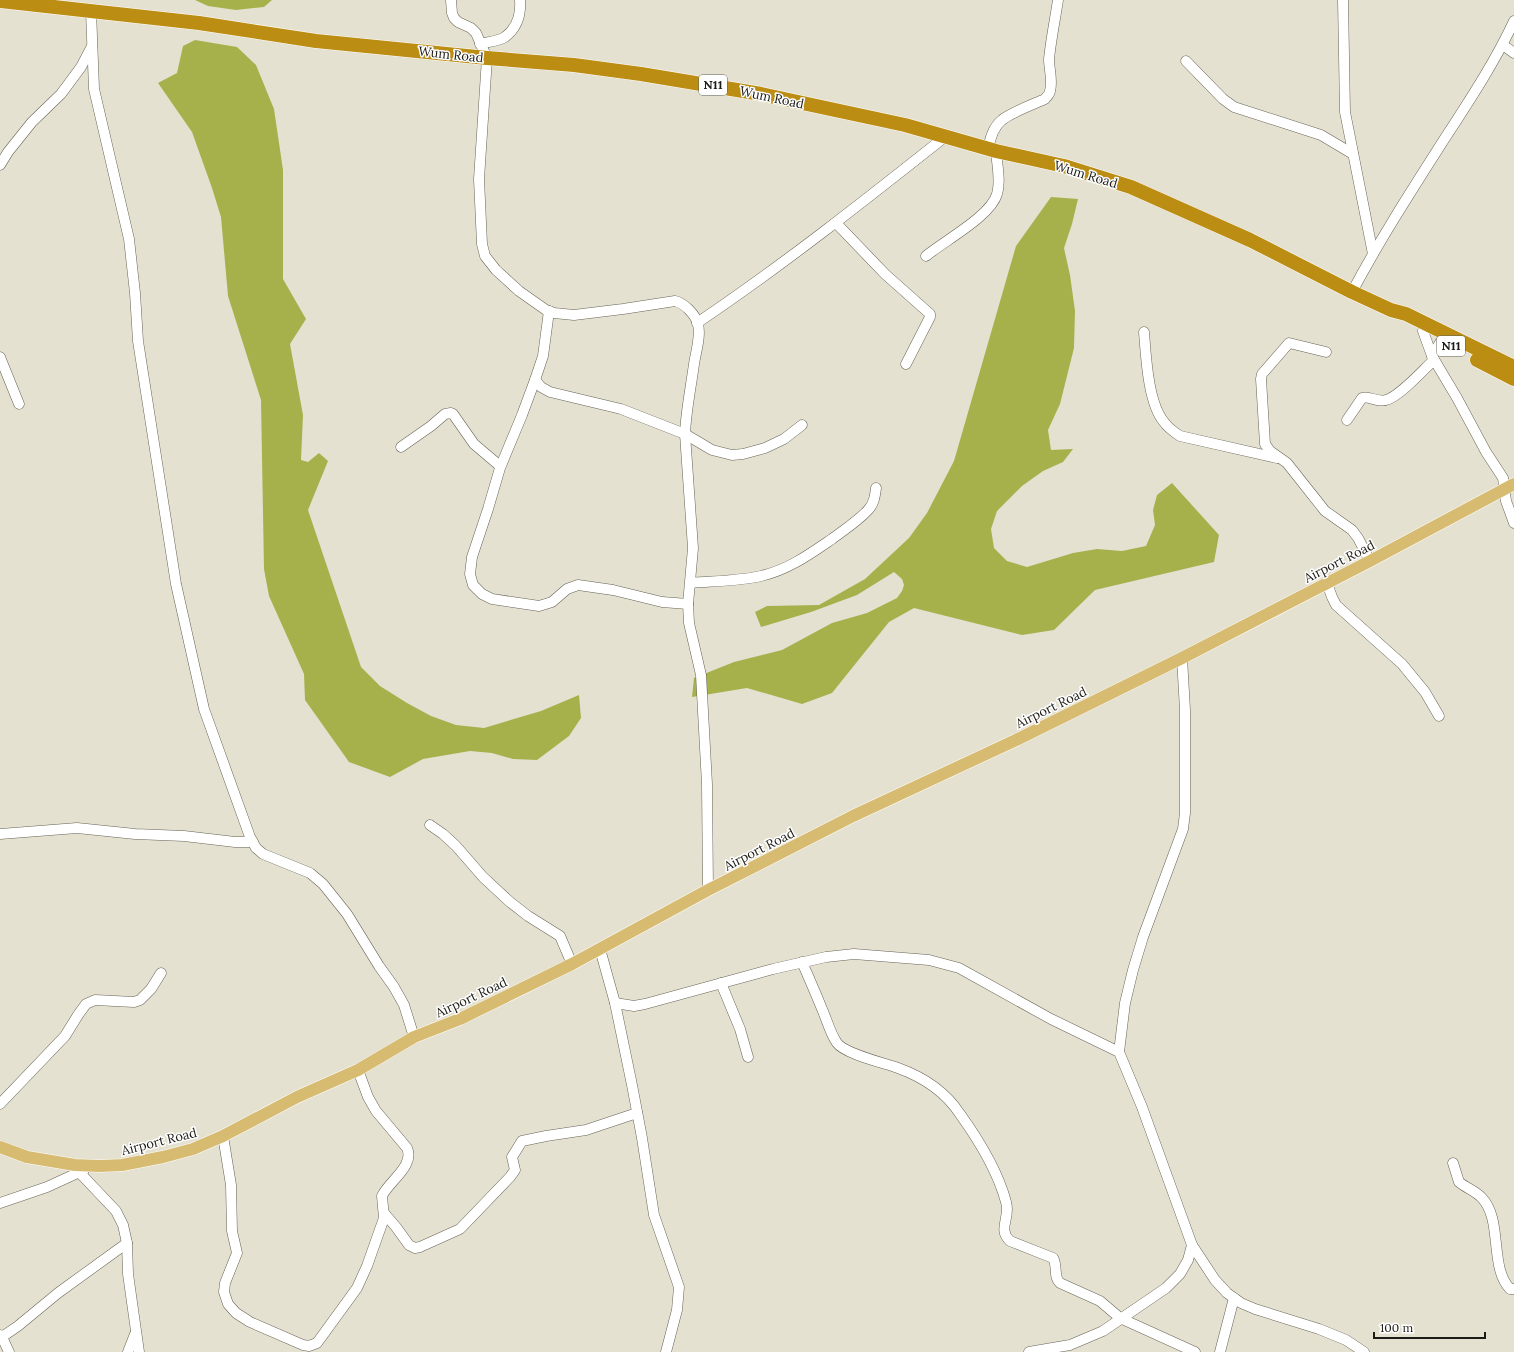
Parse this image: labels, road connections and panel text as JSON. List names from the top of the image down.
{
  "streets": {
    "highway": ["Wum Road", "N11"],
    "main road": ["Airport Road"]
  },
  "scale_bar": "100 m"
}
